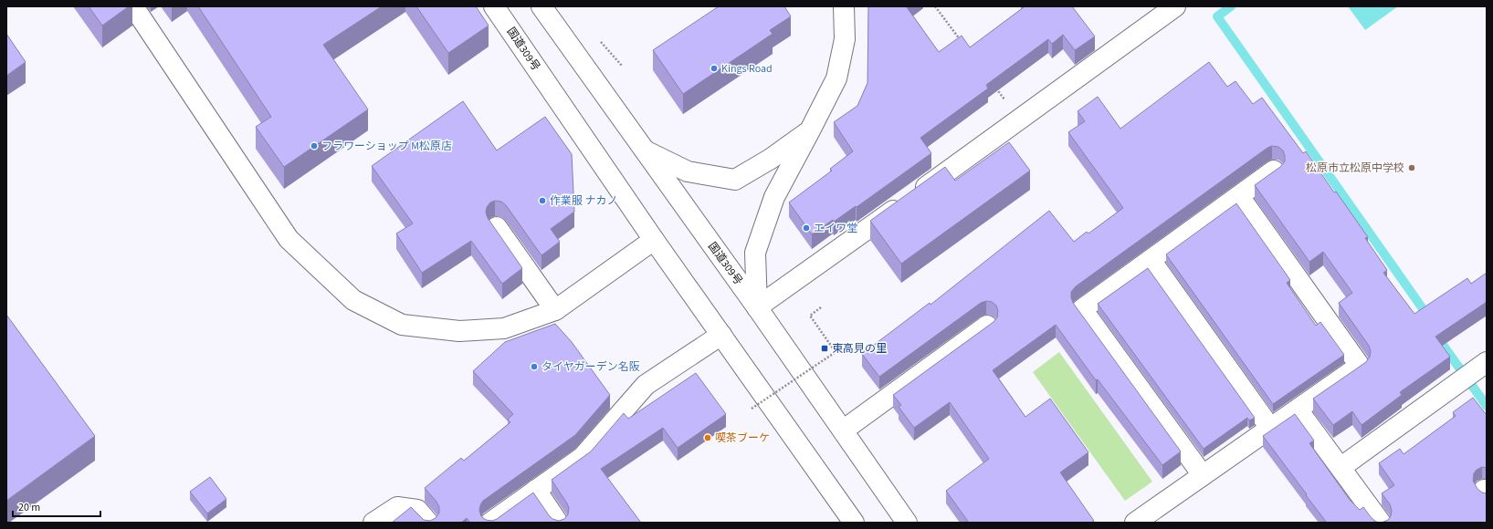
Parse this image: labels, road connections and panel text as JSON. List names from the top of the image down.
{
  "streets": {
    "main road": ["国道309号"]
  },
  "places": {
    "other": [
      "Kings Road",
      "フラワーショップ M松原店",
      "松原市立松原中学校",
      "作業服 ナカノ",
      "エイワ堂",
      "タイヤガーデン名阪",
      "喫茶ブーケ"
    ],
    "transit": ["東高見の里"]
  },
  "scale_bar": "20 m"
}
